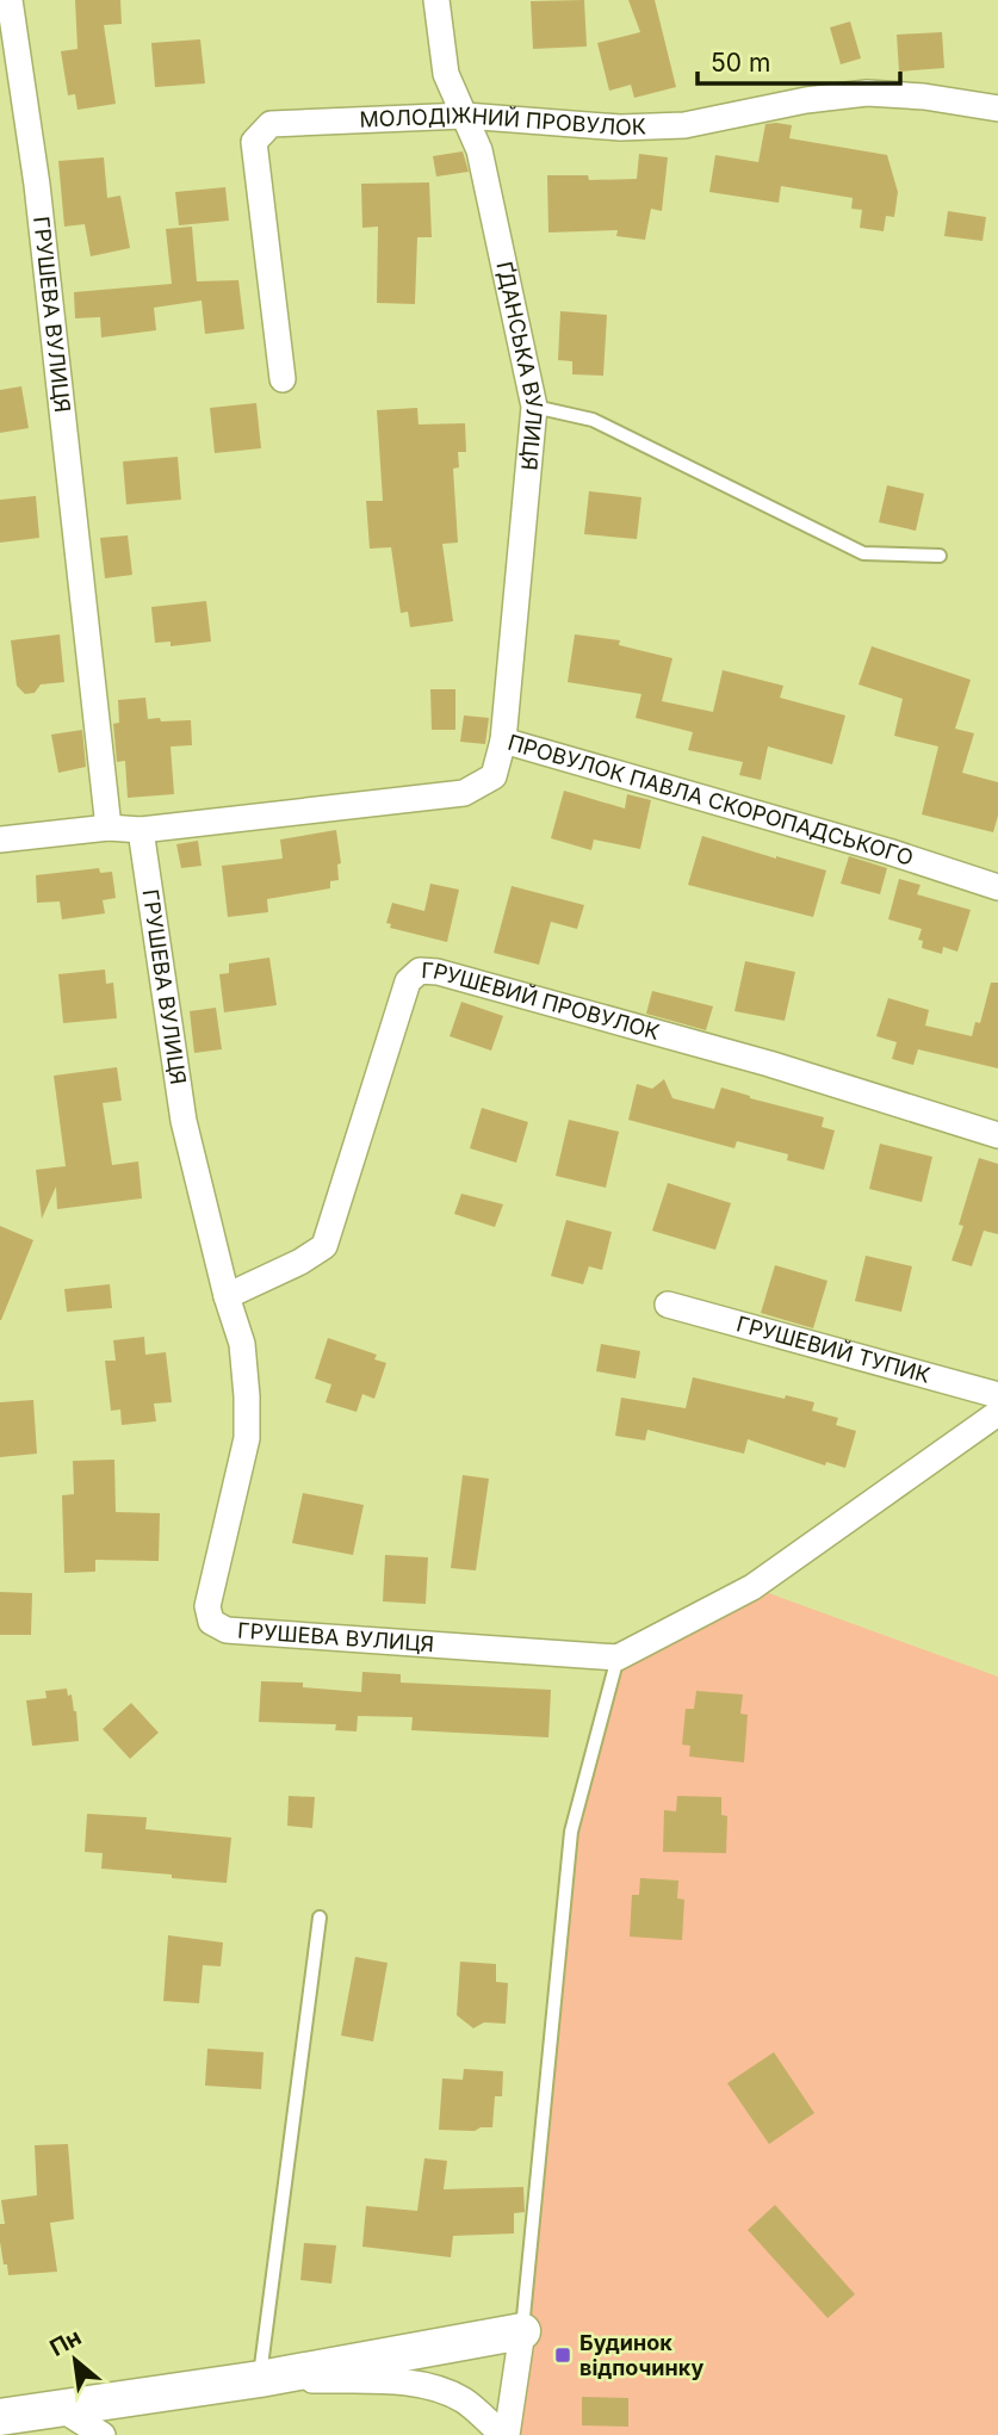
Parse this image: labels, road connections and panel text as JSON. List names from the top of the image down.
{
  "streets": {
    "street": [
      "МОЛОДІЖНИЙ ПРОВУЛОК",
      "ГРУШЕВА ВУЛИЦЯ",
      "ҐДАНСЬКА ВУЛИЦЯ",
      "ПРОВУЛОК ПАВЛА СКОРОПАДСЬКОГО",
      "ГРУШЕВИЙ ПРОВУЛОК",
      "ГРУШЕВИЙ ТУПИК"
    ]
  },
  "crossings": [
    ["МОЛОДІЖНИЙ ПРОВУЛОК", "ҐДАНСЬКА ВУЛИЦЯ"],
    ["ГРУШЕВА ВУЛИЦЯ", "ПРОВУЛОК ПАВЛА СКОРОПАДСЬКОГО"],
    ["ГРУШЕВА ВУЛИЦЯ", "ГРУШЕВИЙ ПРОВУЛОК"],
    ["ҐДАНСЬКА ВУЛИЦЯ", "ПРОВУЛОК ПАВЛА СКОРОПАДСЬКОГО"]
  ],
  "places": {
    "transit": ["Будинок відпочинку"]
  },
  "scale_bar": "50 m",
  "north": "top left"
}
